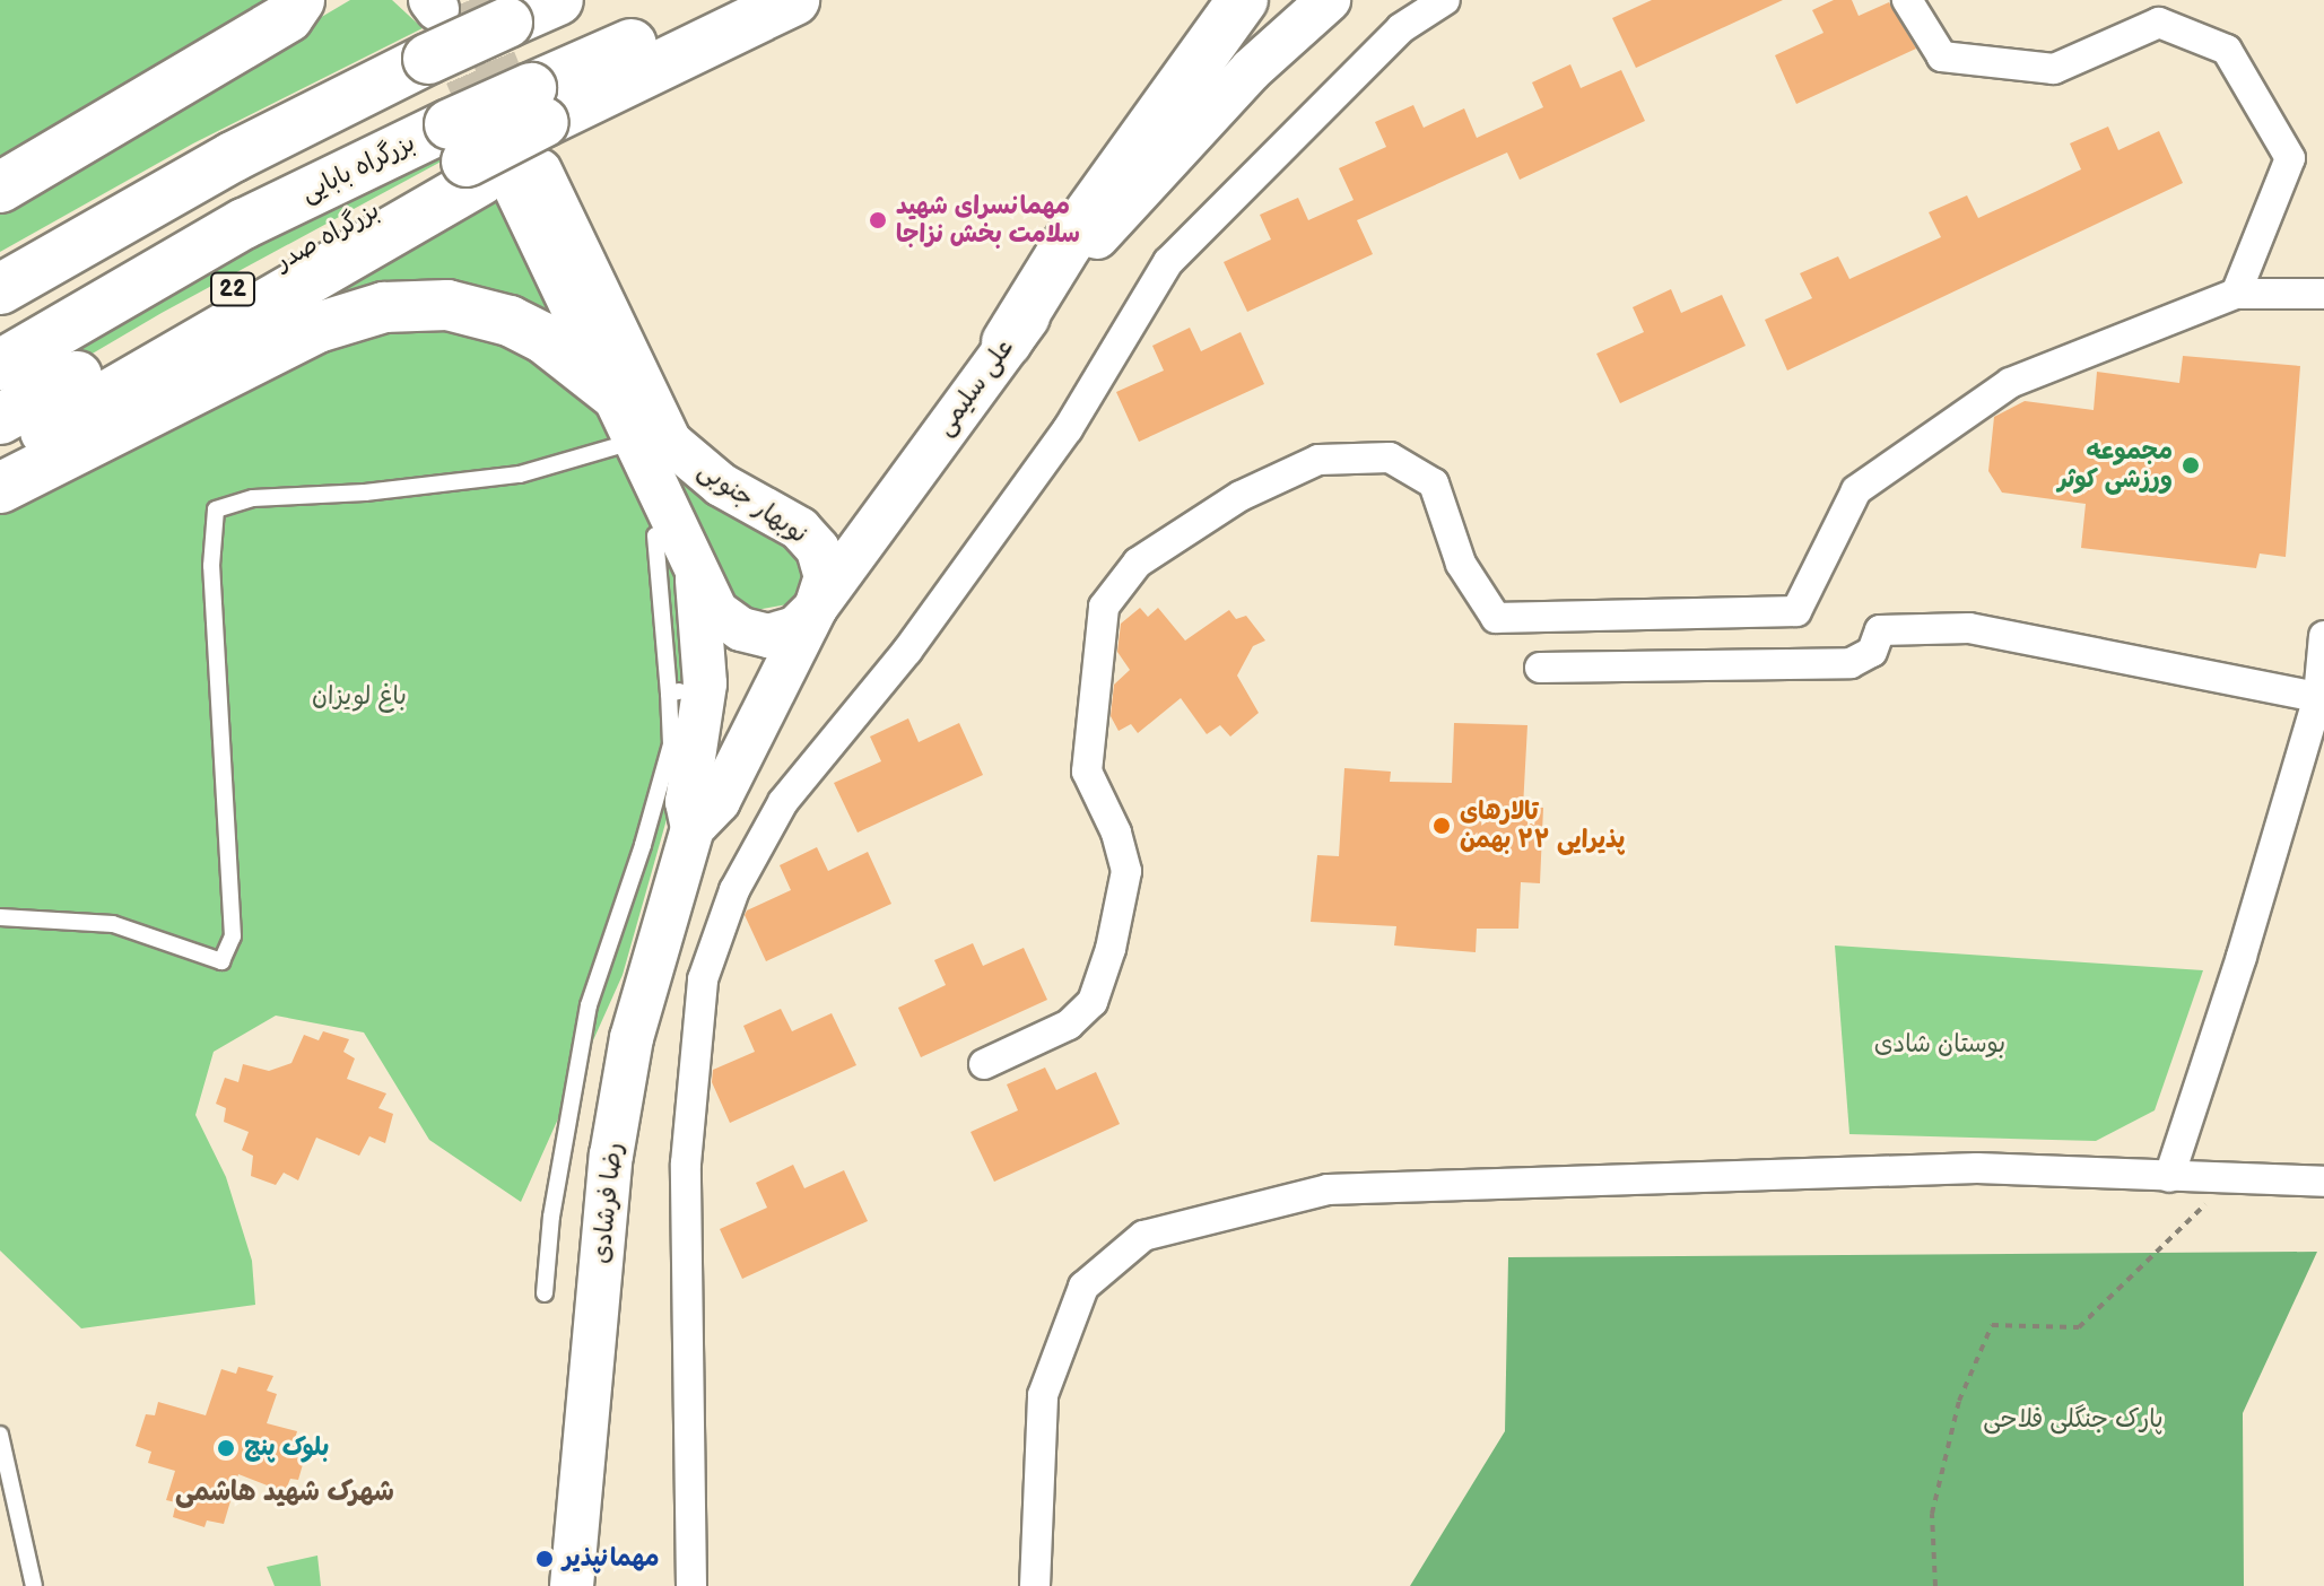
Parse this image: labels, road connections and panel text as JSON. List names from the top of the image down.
{
  "streets": {
    "highway": ["بزرگراه بابایی", "بزرگراه صدر", "22"],
    "main road": ["علی سلیمی", "نوبهار جنوبی", "رضا فرشادی"]
  },
  "crossings": [
    ["بزرگراه بابایی", "بزرگراه صدر"],
    ["بزرگراه بابایی", "نوبهار جنوبی"],
    ["بزرگراه صدر", "نوبهار جنوبی"],
    ["علی سلیمی", "نوبهار جنوبی"],
    ["علی سلیمی", "رضا فرشادی"]
  ],
  "districts": ["شهرک شهید هاشمی"],
  "parks": ["باغ لویزان", "بوستان شادی", "پارک جنگلی فلاحی"],
  "places": [
    "مهمانسرای شهید سلامت بخش نزاجا",
    "مجموعه ورزشی کوثر",
    "تالارهای پذیرایی ۲۲ بهمن",
    "بلوک پنج",
    "مهمانپذیر"
  ]
}
